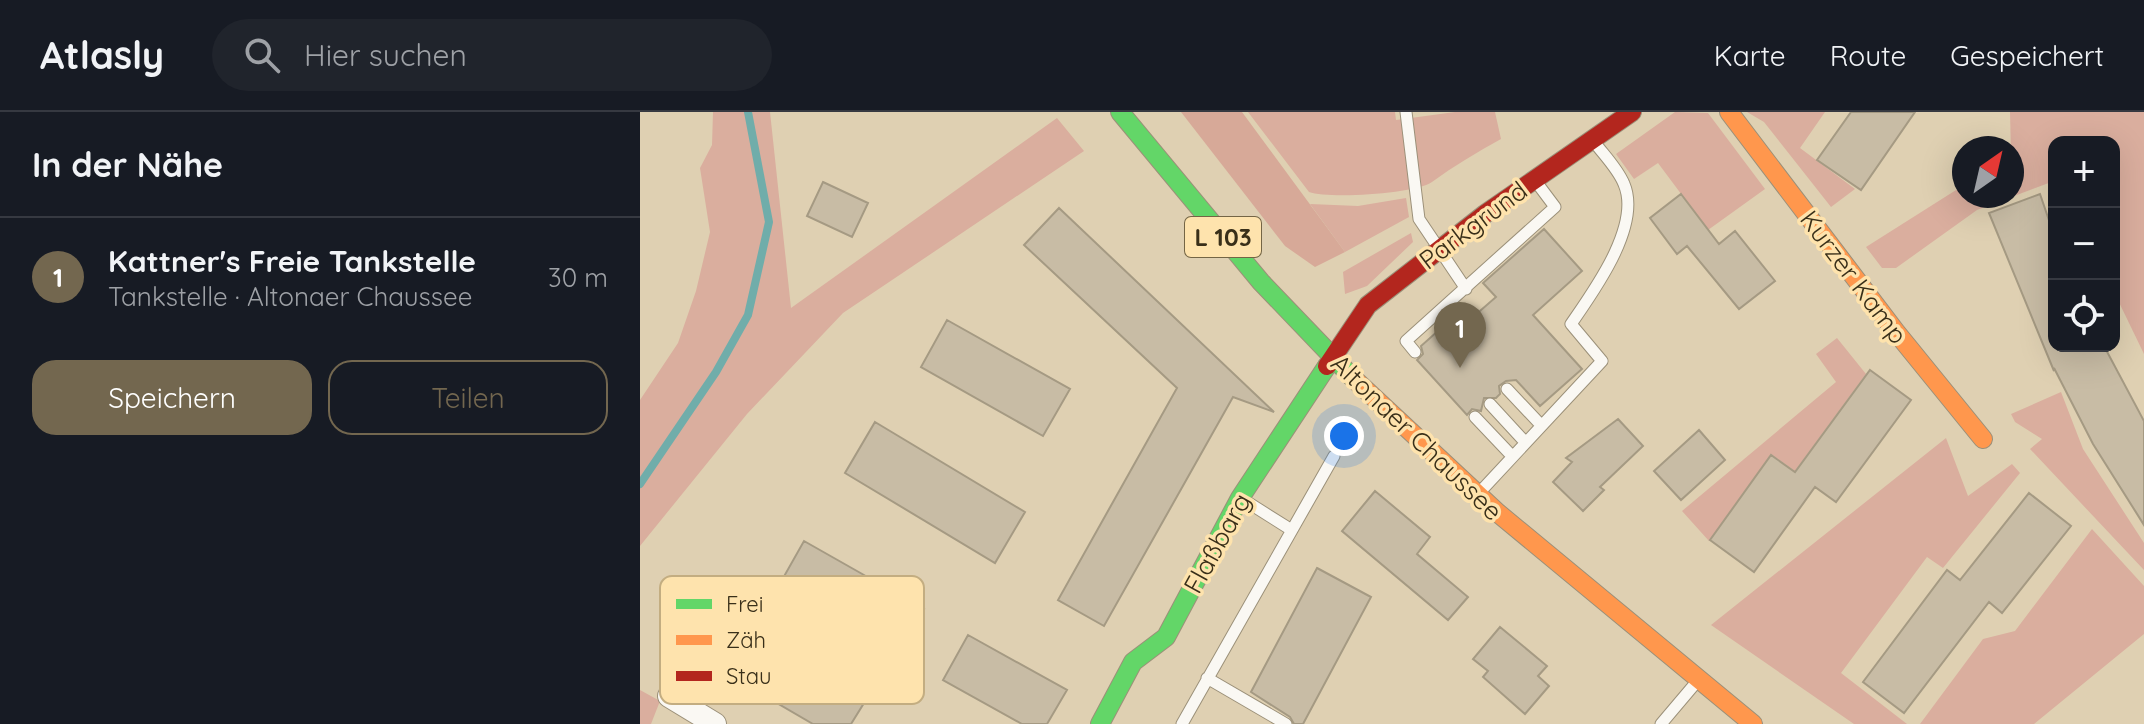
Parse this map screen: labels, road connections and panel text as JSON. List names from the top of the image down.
{
  "streets": {
    "street": [
      "Parkgrund",
      "L 103",
      "Kurzer Kamp",
      "Altonaer Chaussee",
      "Flaßbarg"
    ]
  },
  "crossings": [
    ["Parkgrund", "Altonaer Chaussee"],
    ["Parkgrund", "Flaßbarg"],
    ["Altonaer Chaussee", "Flaßbarg"]
  ],
  "legend": ["Frei", "Zäh", "Stau"],
  "north": "top right",
  "page": {
    "header": "Atlasly",
    "search": "Hier suchen",
    "nav": ["Karte", "Route", "Gespeichert"],
    "heading": "In der Nähe",
    "map_buttons": ["+", "−"],
    "list": [
      {
        "mark": "1",
        "name": "Kattner's Freie Tankstelle",
        "note": "Tankstelle · Altonaer Chaussee",
        "value": "30 m"
      }
    ],
    "pins": "1",
    "buttons": ["Speichern", "Teilen"]
  }
}
